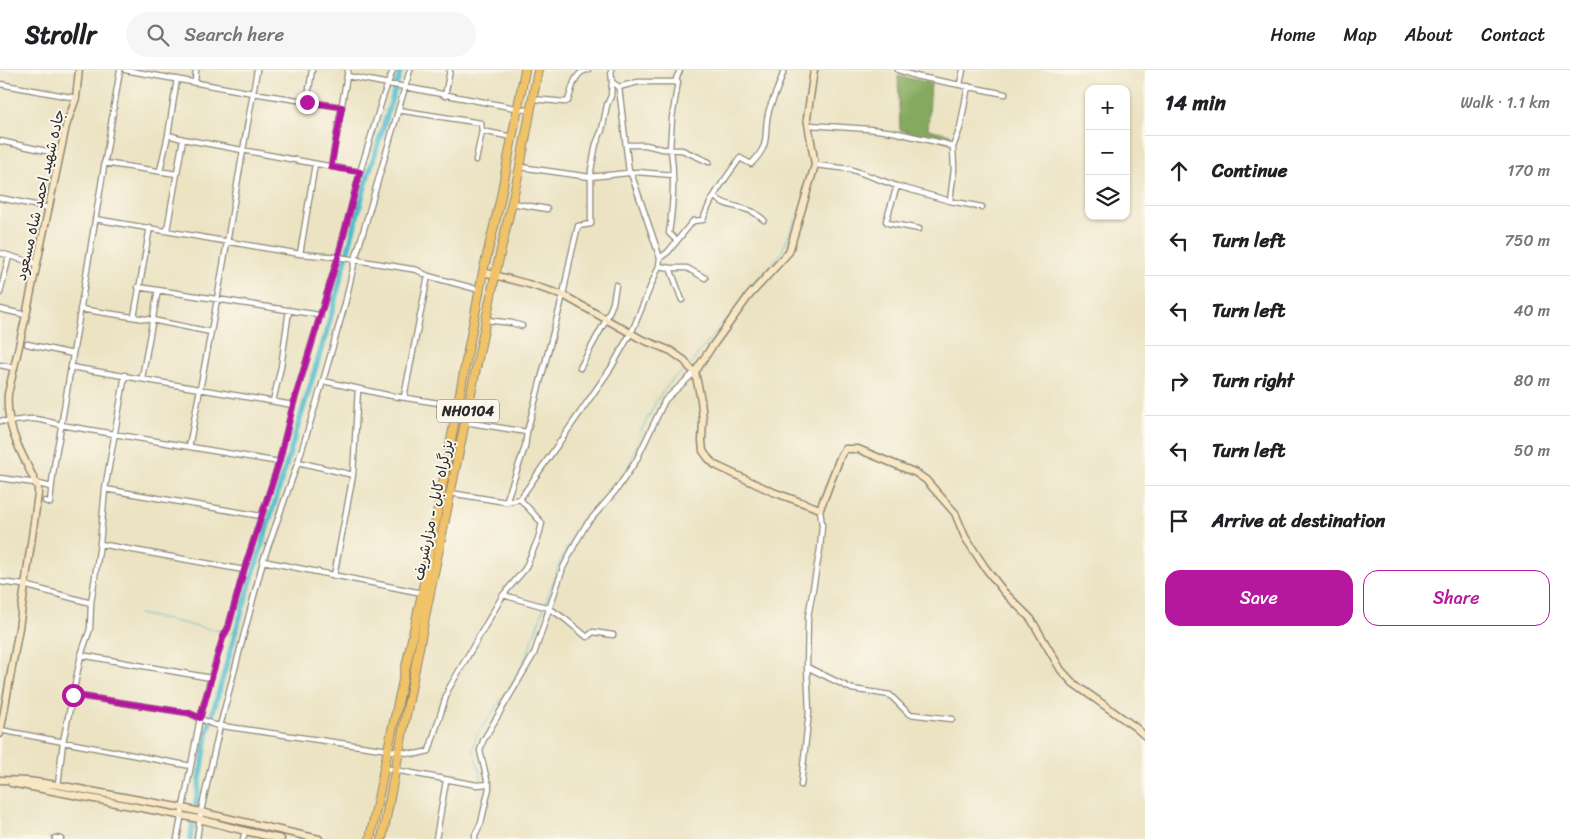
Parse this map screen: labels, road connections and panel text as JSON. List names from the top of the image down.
{
  "streets": {
    "highway": ["NH0104", "بزرگراه کابل - مزارشریف"],
    "main road": ["جاده شهيد احمد شاه مسعود"]
  },
  "page": {
    "header": "Strollr",
    "search": "Search here",
    "nav": [
      "Home",
      "Map",
      "About",
      "Contact"
    ],
    "heading": ["14 min", "Walk · 1.1 km"],
    "map_buttons": ["+", "−"],
    "list": [
      ["Continue", "170 m"],
      ["Turn left", "750 m"],
      ["Turn left", "40 m"],
      ["Turn right", "80 m"],
      ["Turn left", "50 m"],
      "Arrive at destination"
    ],
    "buttons": ["Save", "Share"]
  }
}
